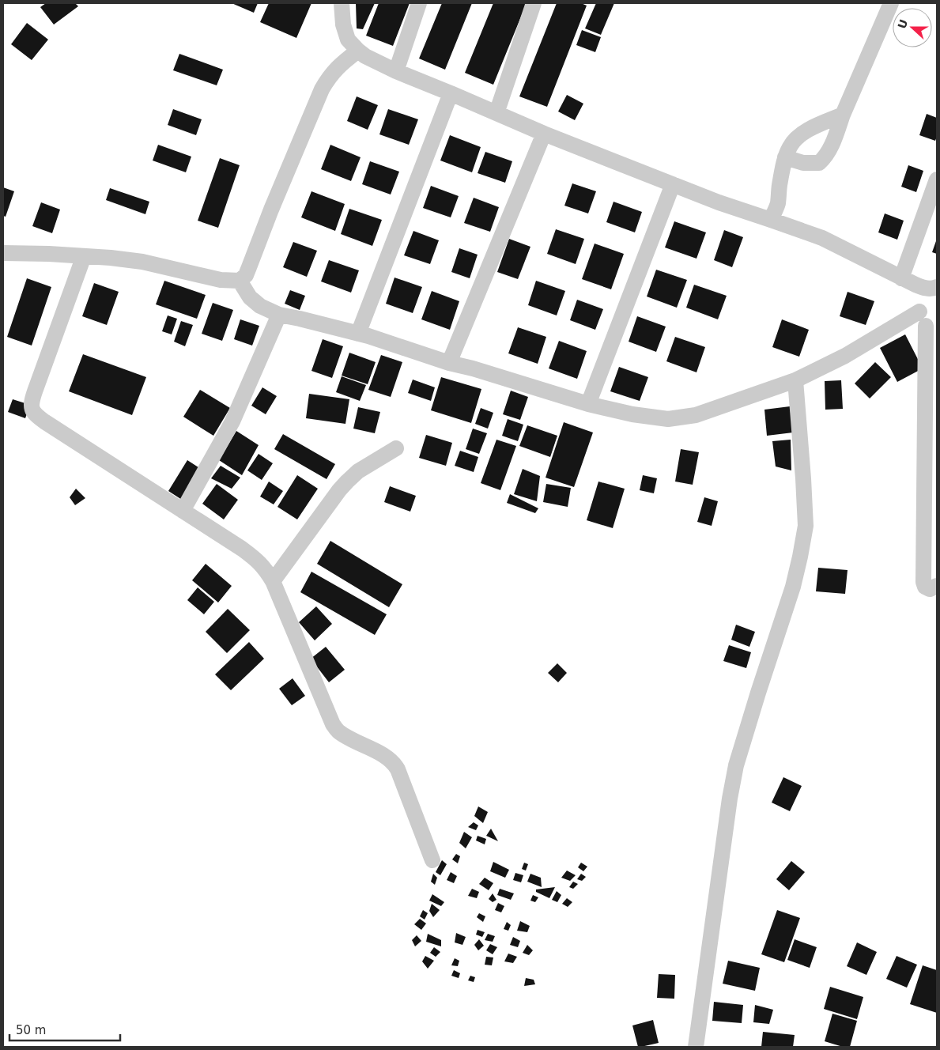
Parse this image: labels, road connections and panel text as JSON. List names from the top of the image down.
{
  "scale_bar": "50 m",
  "north": "left"
}
